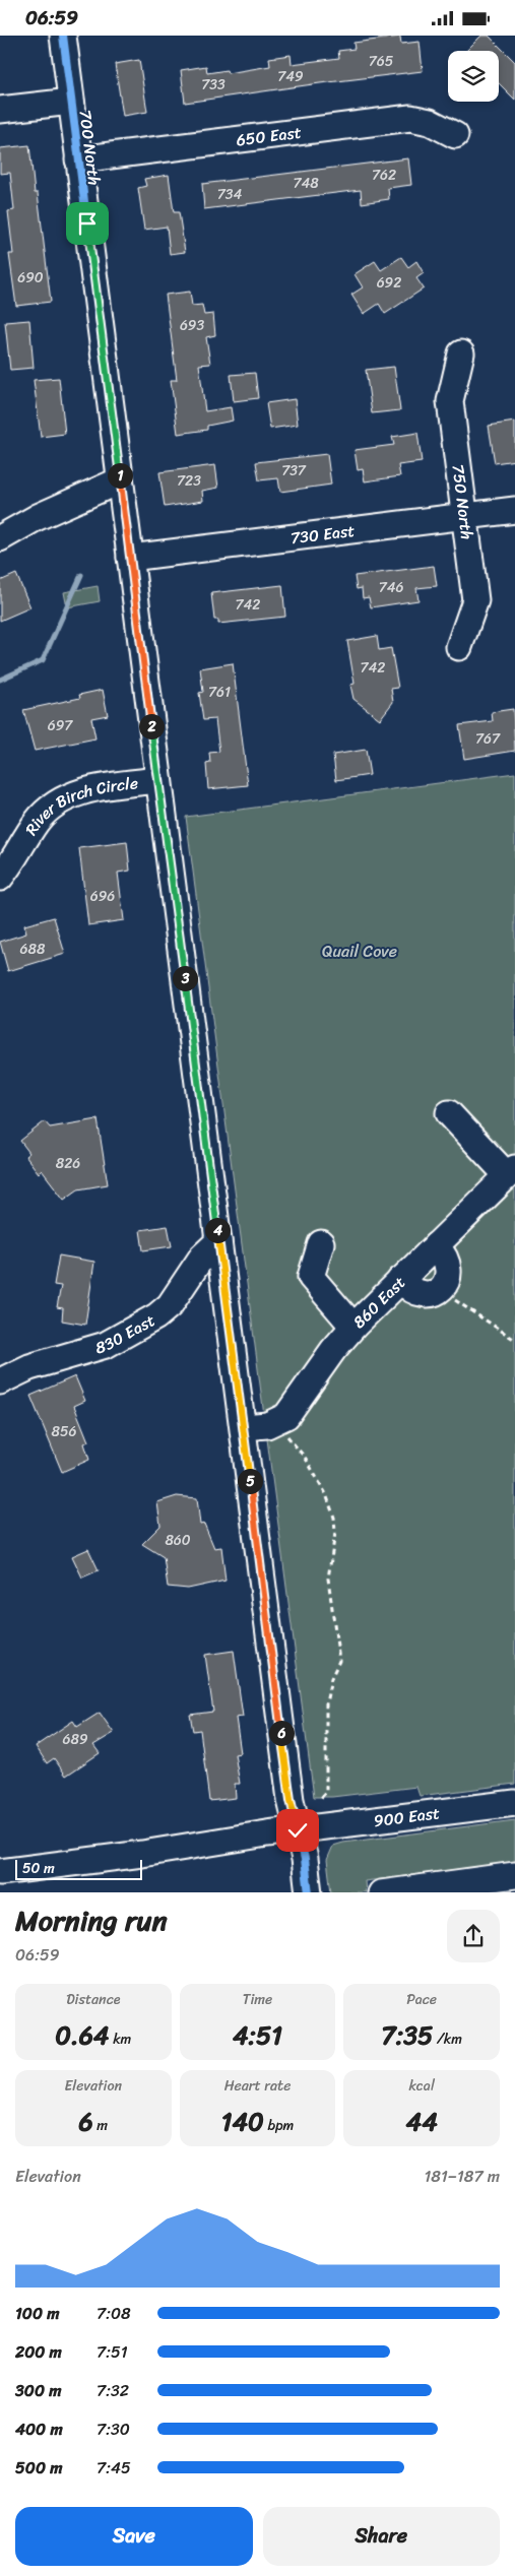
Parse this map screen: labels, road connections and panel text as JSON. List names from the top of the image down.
{
  "streets": {
    "street": [
      "650 East",
      "700 North",
      "750 North",
      "730 East",
      "River Birch Circle",
      "860 East",
      "830 East",
      "900 East"
    ]
  },
  "crossings": [
    ["650 East", "700 North"],
    ["700 North", "730 East"],
    ["700 North", "River Birch Circle"],
    ["700 North", "860 East"],
    ["700 North", "830 East"],
    ["700 North", "900 East"],
    ["750 North", "730 East"]
  ],
  "parks": ["Quail Cove"],
  "house_numbers": [
    "765",
    "749",
    "733",
    "762",
    "748",
    "734",
    "690",
    "692",
    "693",
    "737",
    "723",
    "746",
    "742",
    "742",
    "761",
    "697",
    "767",
    "696",
    "688",
    "826",
    "856",
    "860",
    "689"
  ],
  "scale_bar": "50 m",
  "page": {
    "status": "06:59",
    "pins": [
      "1",
      "2",
      "3",
      "4",
      "5",
      "6"
    ],
    "scale": "50 m",
    "heading": ["Morning run", "06:59"],
    "stats": [
      ["Distance", "0.64 km"],
      ["Time", "4:51"],
      ["Pace", "7:35 /km"],
      ["Elevation", "6 m"],
      ["Heart rate", "140 bpm"],
      ["kcal", "44"]
    ],
    "chart": ["Elevation", "181–187 m"],
    "list": [
      {
        "name": "100 m",
        "note": "7:08"
      },
      {
        "name": "200 m",
        "note": "7:51"
      },
      {
        "name": "300 m",
        "note": "7:32"
      },
      {
        "name": "400 m",
        "note": "7:30"
      },
      {
        "name": "500 m",
        "note": "7:45"
      }
    ],
    "buttons": ["Save", "Share"]
  }
}
